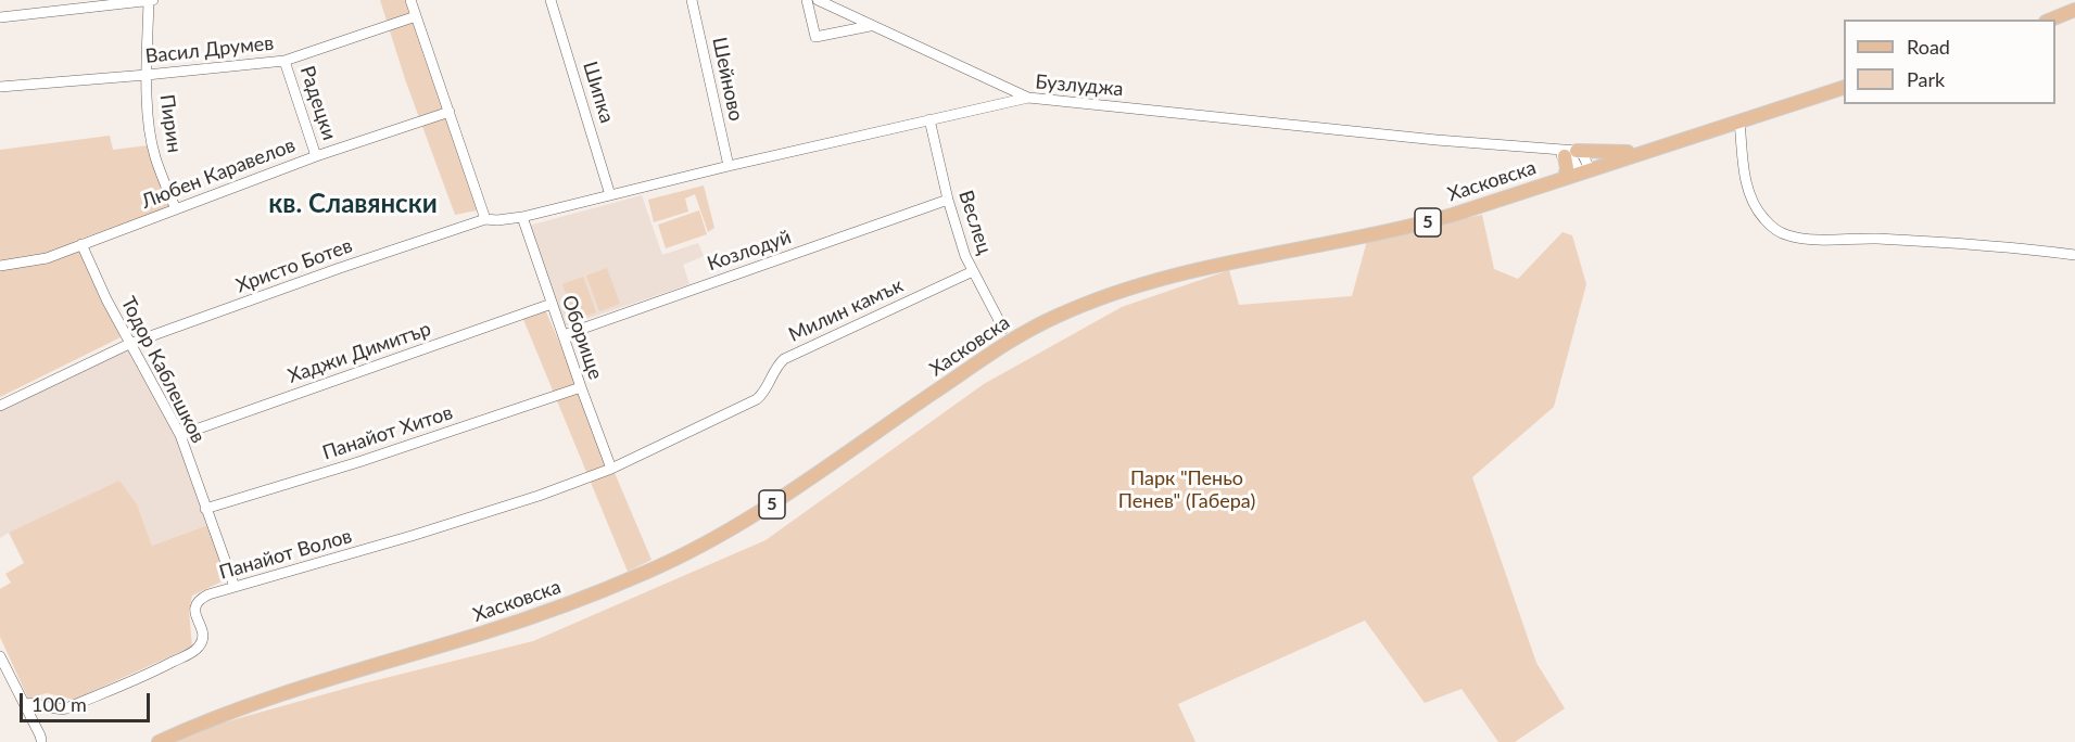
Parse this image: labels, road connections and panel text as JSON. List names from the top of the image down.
{
  "streets": {
    "main road": ["Хасковска", "5"],
    "street": [
      "Васил Друмев",
      "Шейново",
      "Бузлуджа",
      "Шипка",
      "Радецки",
      "Пирин",
      "Любен Каравелов",
      "Веслец",
      "Козлодуй",
      "Христо Ботев",
      "Милин камък",
      "Оборище",
      "Хаджи Димитър",
      "Тодор Каблешков",
      "Панайот Хитов",
      "Панайот Волов"
    ]
  },
  "crossings": [
    ["Васил Друмев", "Радецки"],
    ["Васил Друмев", "Пирин"],
    ["Шейново", "Бузлуджа"],
    ["Бузлуджа", "Шипка"],
    ["Бузлуджа", "Веслец"],
    ["Бузлуджа", "Христо Ботев"],
    ["Шипка", "Христо Ботев"],
    ["Радецки", "Любен Каравелов"],
    ["Пирин", "Любен Каравелов"],
    ["Любен Каравелов", "Тодор Каблешков"],
    ["Веслец", "Козлодуй"],
    ["Веслец", "Милин камък"],
    ["Козлодуй", "Оборище"],
    ["Христо Ботев", "Оборище"],
    ["Христо Ботев", "Тодор Каблешков"],
    ["Милин камък", "Оборище"],
    ["Милин камък", "Панайот Волов"],
    ["Оборище", "Хаджи Димитър"],
    ["Оборище", "Панайот Хитов"],
    ["Оборище", "Панайот Волов"],
    ["Хаджи Димитър", "Тодор Каблешков"],
    ["Тодор Каблешков", "Панайот Хитов"],
    ["Тодор Каблешков", "Панайот Волов"]
  ],
  "districts": ["кв. Славянски"],
  "parks": ["Парк \"Пеньо Пенев\" (Габера)"],
  "legend": ["Road", "Park"],
  "scale_bar": "100 m"
}
